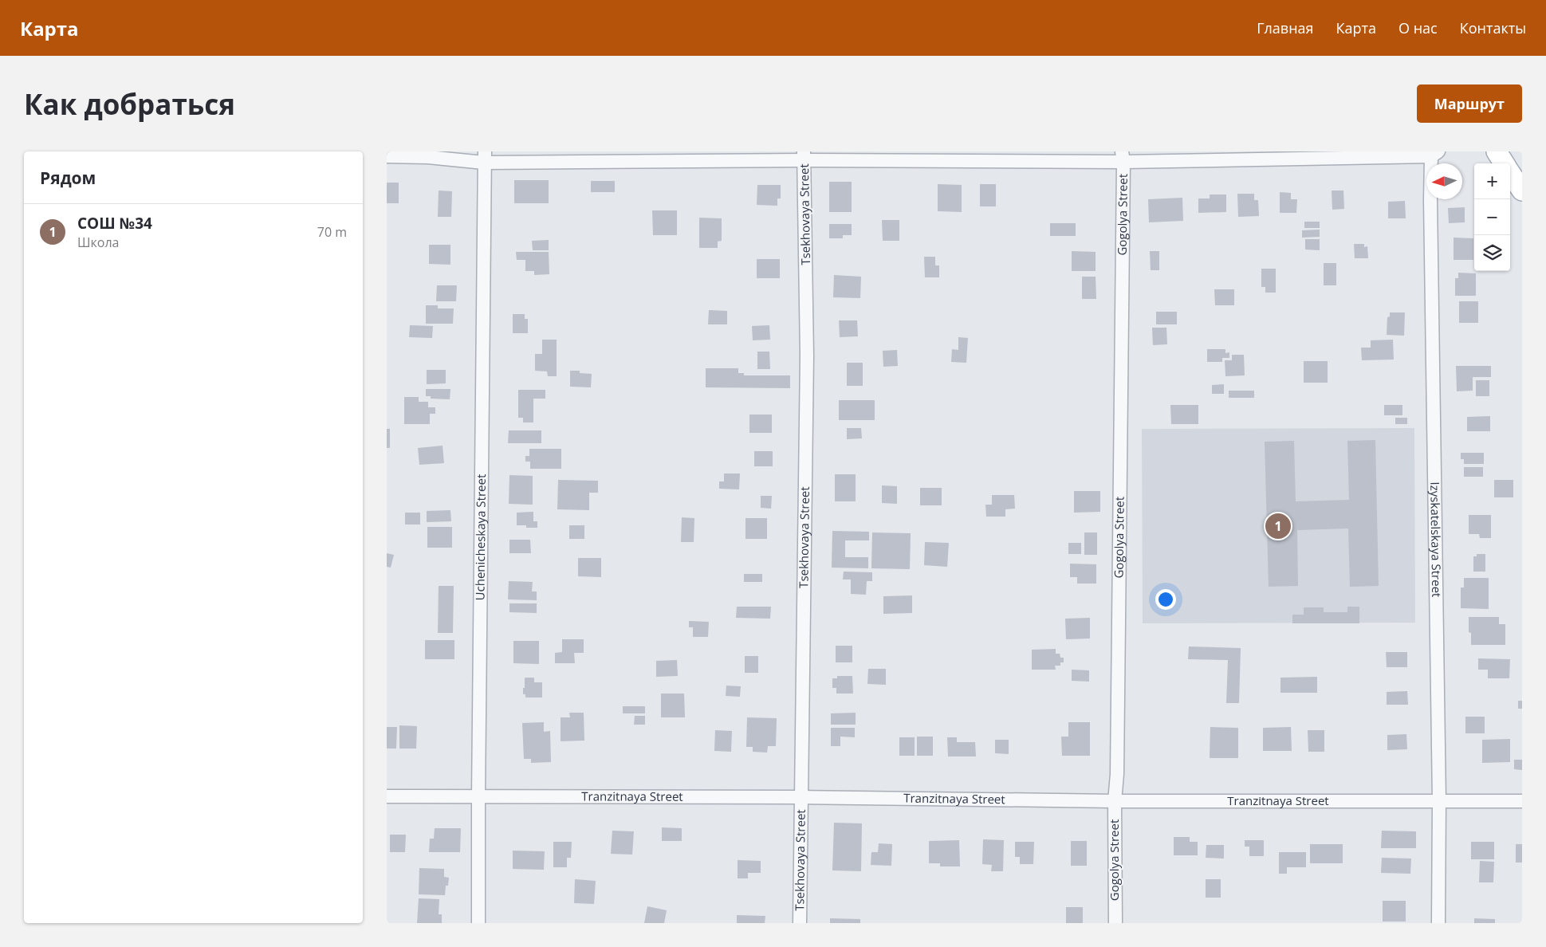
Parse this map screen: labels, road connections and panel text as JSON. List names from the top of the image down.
{
  "streets": {
    "street": [
      "Tsekhovaya Street",
      "Gogolya Street",
      "Uchenicheskaya Street",
      "Izyskatelskaya Street",
      "Tranzitnaya Street"
    ]
  },
  "crossings": [
    ["Tsekhovaya Street", "Tranzitnaya Street"],
    ["Gogolya Street", "Tranzitnaya Street"],
    ["Uchenicheskaya Street", "Tranzitnaya Street"],
    ["Izyskatelskaya Street", "Tranzitnaya Street"]
  ],
  "north": "left",
  "page": {
    "header": "Карта",
    "nav": [
      "Главная",
      "Карта",
      "О нас",
      "Контакты"
    ],
    "buttons": "Маршрут",
    "title": "Как добраться",
    "heading": "Рядом",
    "map_buttons": ["+", "−"],
    "list": [
      {
        "mark": "1",
        "name": "СОШ №34",
        "note": "Школа",
        "value": "70 m"
      }
    ],
    "pins": "1"
  }
}
